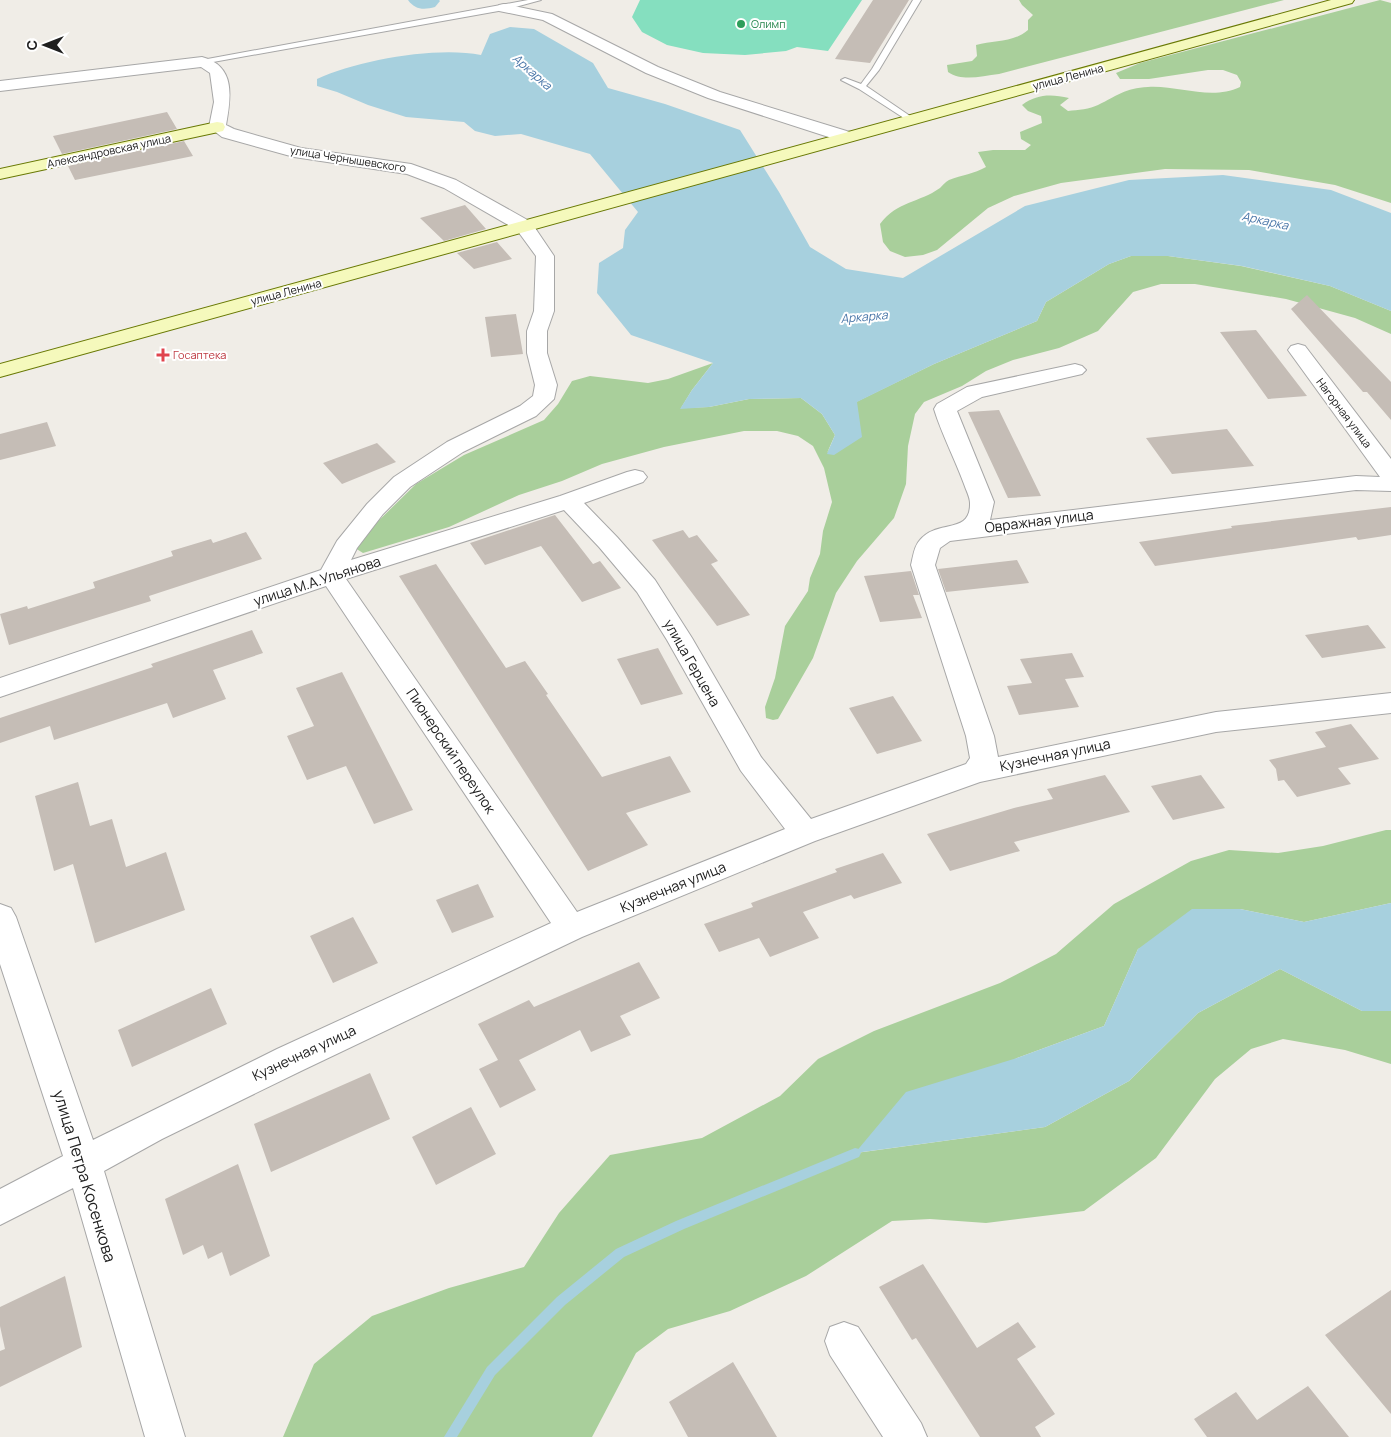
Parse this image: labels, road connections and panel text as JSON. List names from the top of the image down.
{
  "streets": {
    "main road": ["улица Ленина", "Александровская улица"],
    "street": [
      "улица Чернышевского",
      "Нагорная улица",
      "Овражная улица",
      "улица М.А.Ульянова",
      "улица Герцена",
      "Пионерский переулок",
      "Кузнечная улица",
      "улица Петра Косенкова"
    ]
  },
  "crossings": [
    ["улица Ленина", "улица Чернышевского"],
    ["Александровская улица", "улица Чернышевского"],
    ["улица Чернышевского", "улица М.А.Ульянова"],
    ["улица Чернышевского", "Пионерский переулок"],
    ["Овражная улица", "Кузнечная улица"],
    ["улица М.А.Ульянова", "улица Герцена"],
    ["улица М.А.Ульянова", "Пионерский переулок"],
    ["улица Герцена", "Кузнечная улица"],
    ["Пионерский переулок", "Кузнечная улица"],
    ["Кузнечная улица", "улица Петра Косенкова"]
  ],
  "water": ["Аркарка"],
  "places": {
    "other": ["Олимп"],
    "health": ["Госаптека"]
  },
  "north": "left"
}
